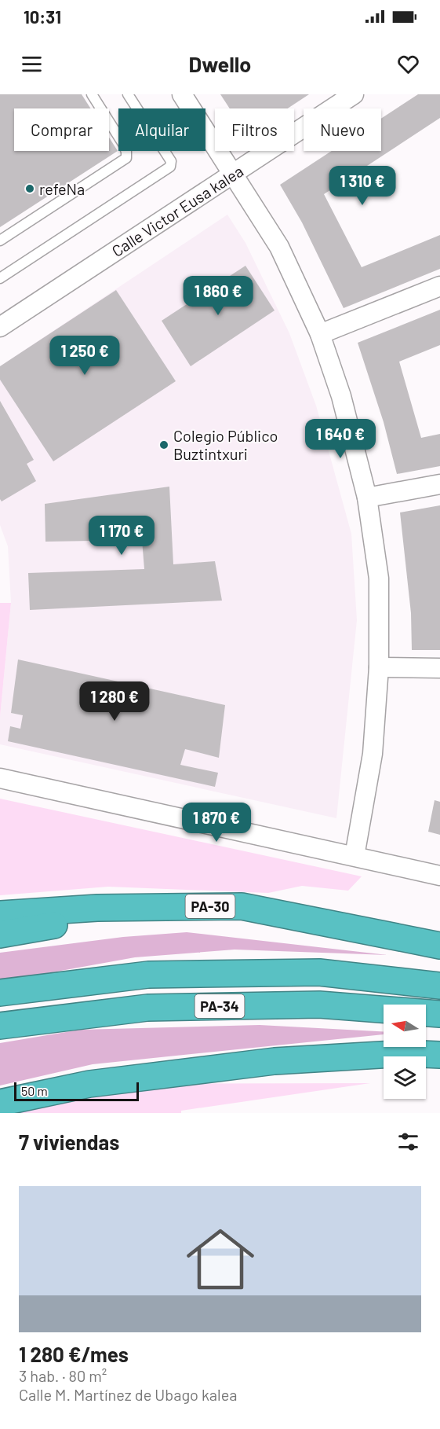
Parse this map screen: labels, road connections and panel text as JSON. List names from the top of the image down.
{
  "streets": {
    "highway": ["PA-30", "PA-34"],
    "street": ["Calle Victor Eusa kalea"]
  },
  "places": ["refeNa", "Colegio Público Buztintxuri"],
  "scale_bar": "50 m",
  "north": "left",
  "page": {
    "status": "10:31",
    "header": "Dwello",
    "chip": [
      "Comprar",
      "Alquilar",
      "Filtros",
      "Nuevo"
    ],
    "price": [
      "1 310 €",
      "1 860 €",
      "1 250 €",
      "1 640 €",
      "1 170 €",
      "1 280 €",
      "1 870 €"
    ],
    "scale": "50 m",
    "heading": "7 viviendas",
    "list": [
      {
        "name": "1 280 €/mes",
        "note": "3 hab. · 80 m² · Calle M. Martínez de Ubago kalea"
      }
    ]
  }
}
